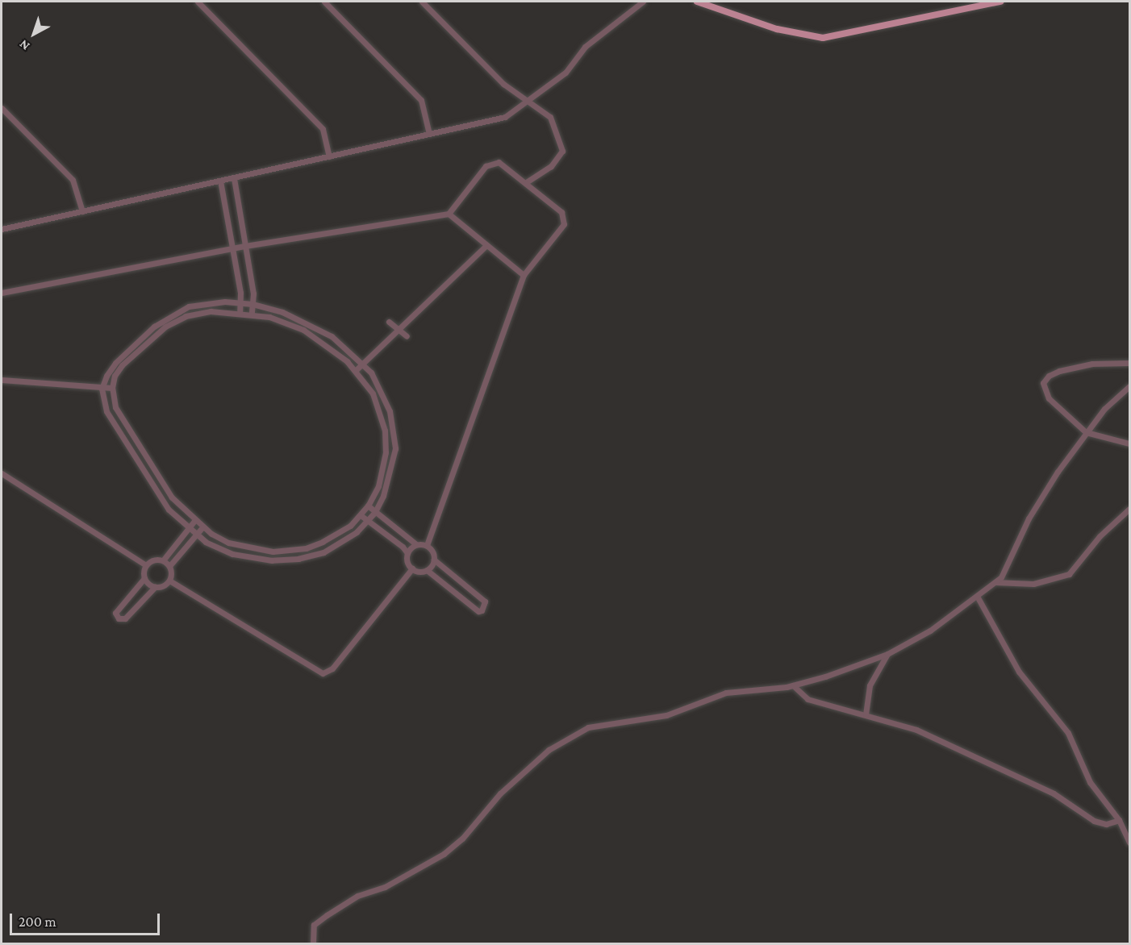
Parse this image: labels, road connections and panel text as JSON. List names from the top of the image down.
{
  "scale_bar": "200 m",
  "north": "bottom left"
}
